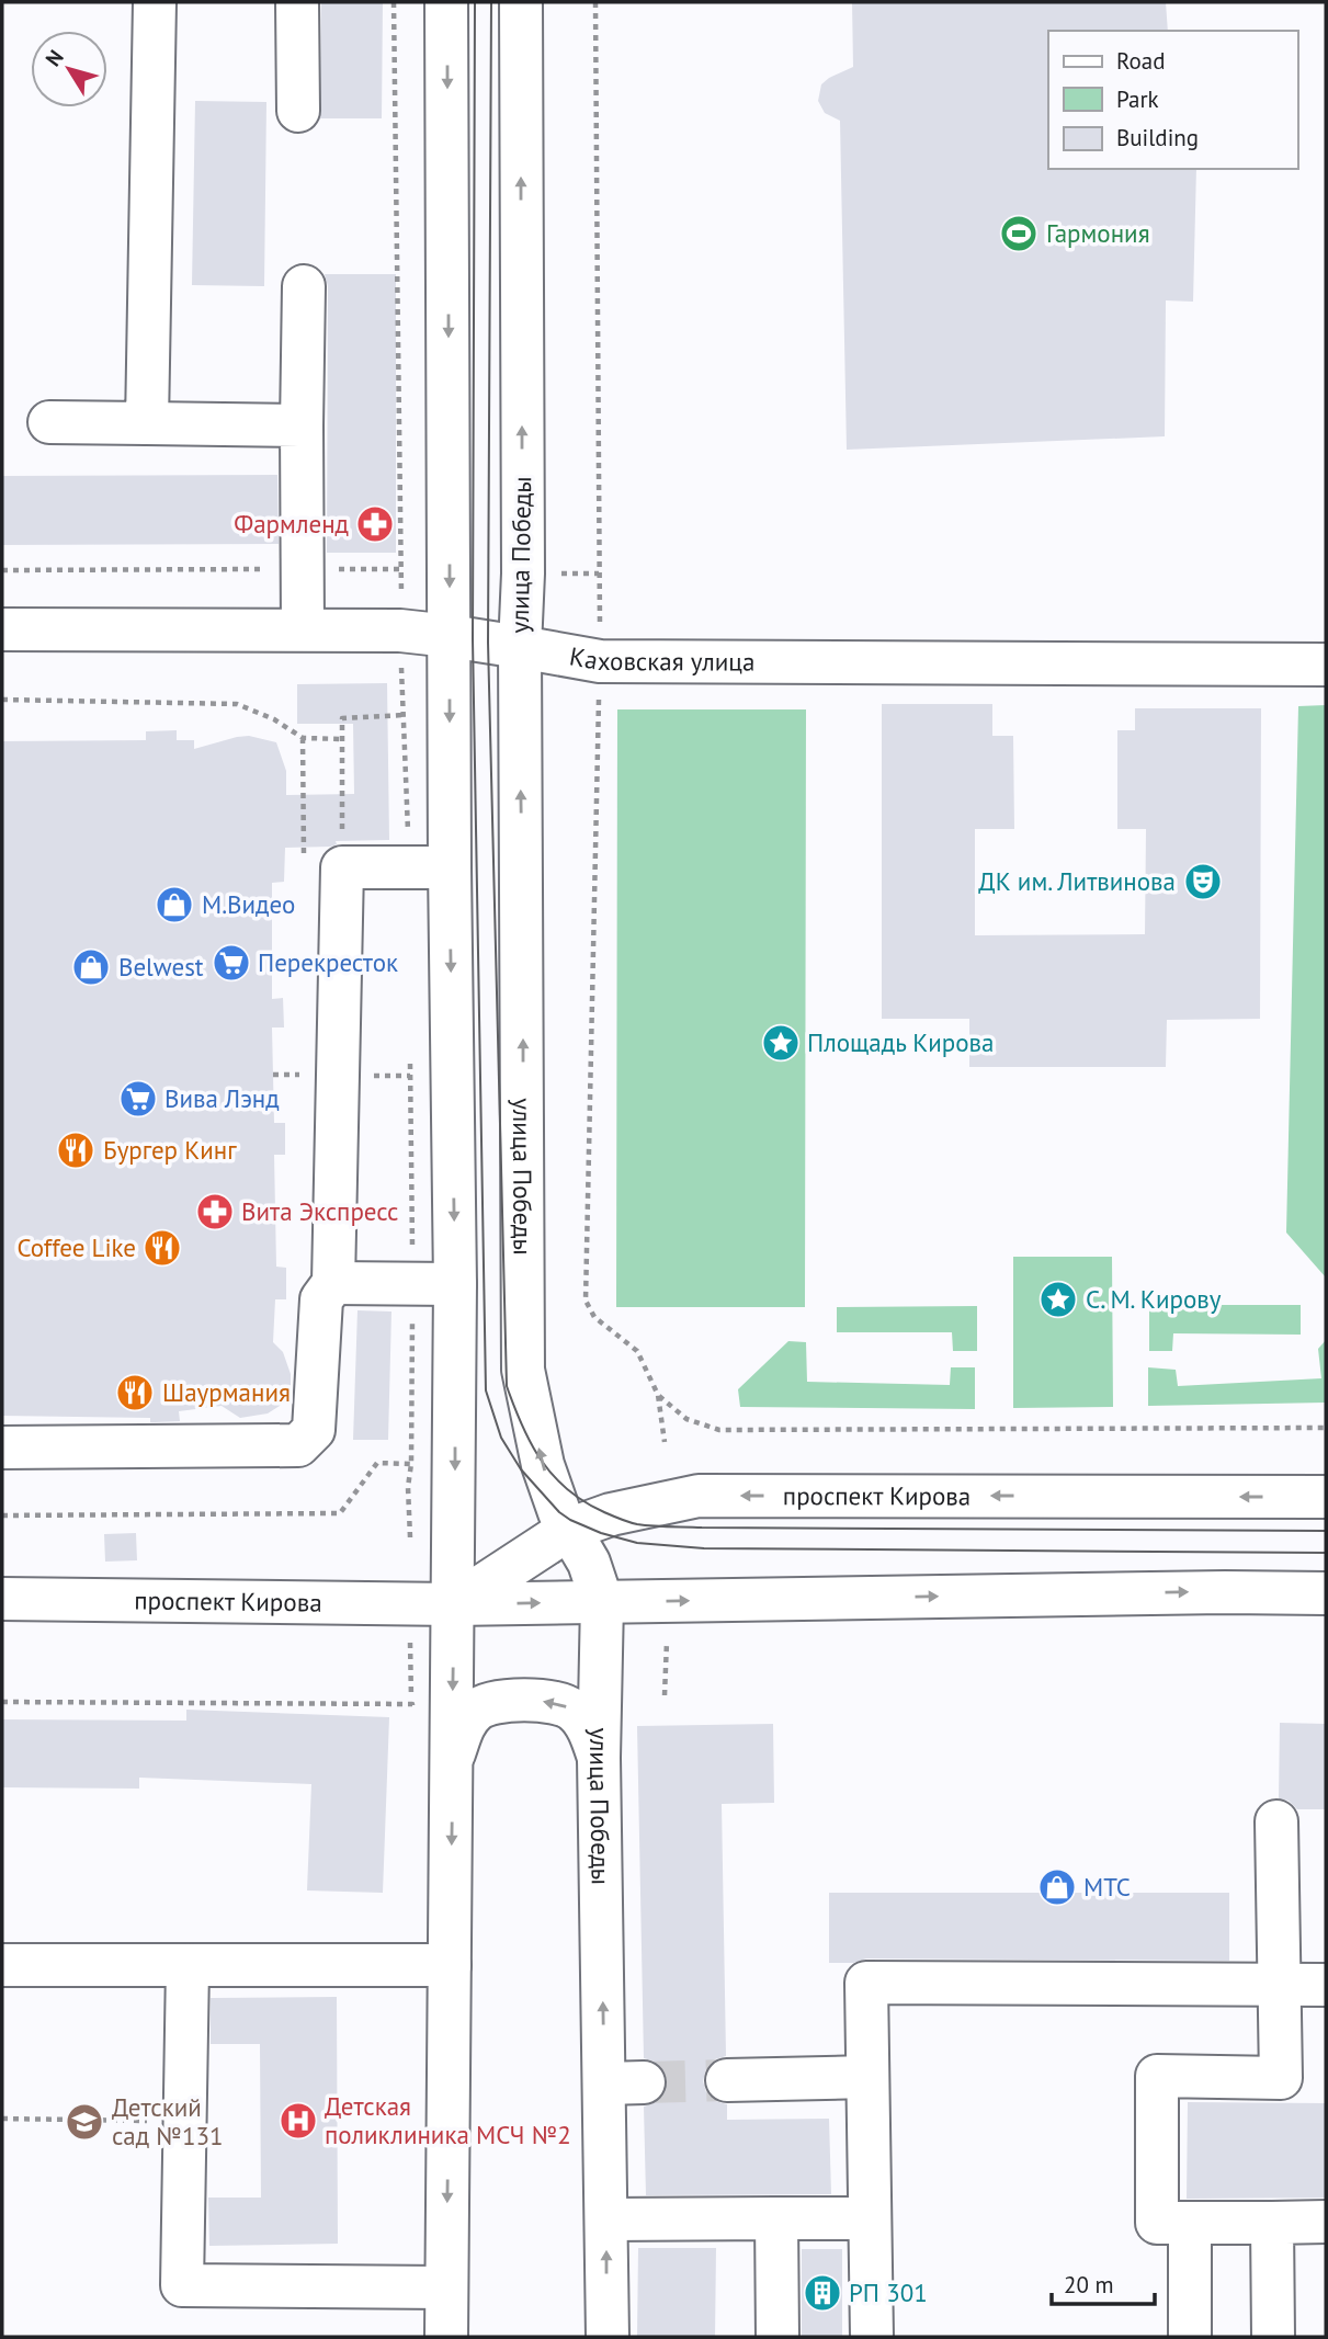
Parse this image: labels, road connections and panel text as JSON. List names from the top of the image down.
{
  "streets": {
    "main road": ["улица Победы", "Каховская улица", "проспект Кирова"]
  },
  "crossings": [
    ["улица Победы", "Каховская улица"],
    ["улица Победы", "проспект Кирова"]
  ],
  "places": {
    "sports": ["Гармония"],
    "pharmacy": ["Фармленд", "Вита Экспресс"],
    "theatre": ["ДК им. Литвинова"],
    "shop": ["М.Видео", "Belwest", "МТС"],
    "supermarket": ["Перекресток", "Вива Лэнд"],
    "place": ["Площадь Кирова", "С. М. Кирову"],
    "restaurant": ["Бургер Кинг", "Coffee Like", "Шаурмания"],
    "hospital": ["Детская поликлиника МСЧ №2"],
    "school or university": ["Детский сад №131"],
    "building": ["РП 301"]
  },
  "legend": ["Road", "Park", "Building"],
  "scale_bar": "20 m",
  "north": "top left"
}
